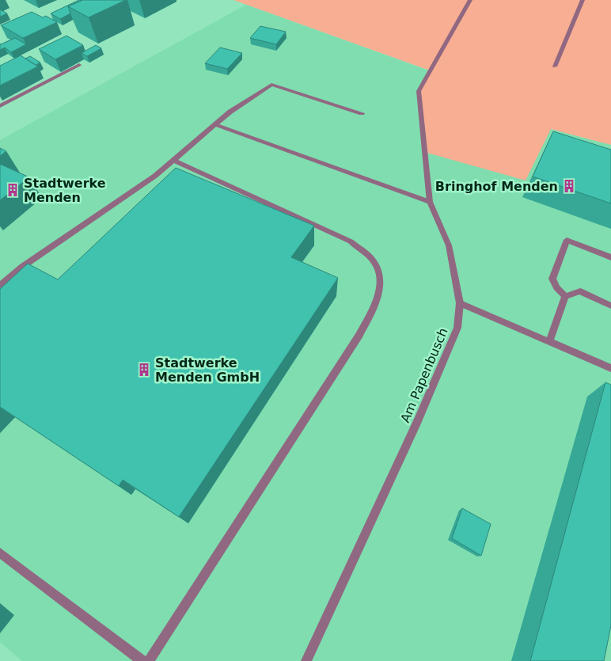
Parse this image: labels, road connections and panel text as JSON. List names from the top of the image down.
{
  "streets": {
    "street": ["Am Papenbusch"]
  },
  "places": {
    "building": ["Bringhof Menden", "Stadtwerke Menden", "Stadtwerke Menden GmbH"]
  }
}
